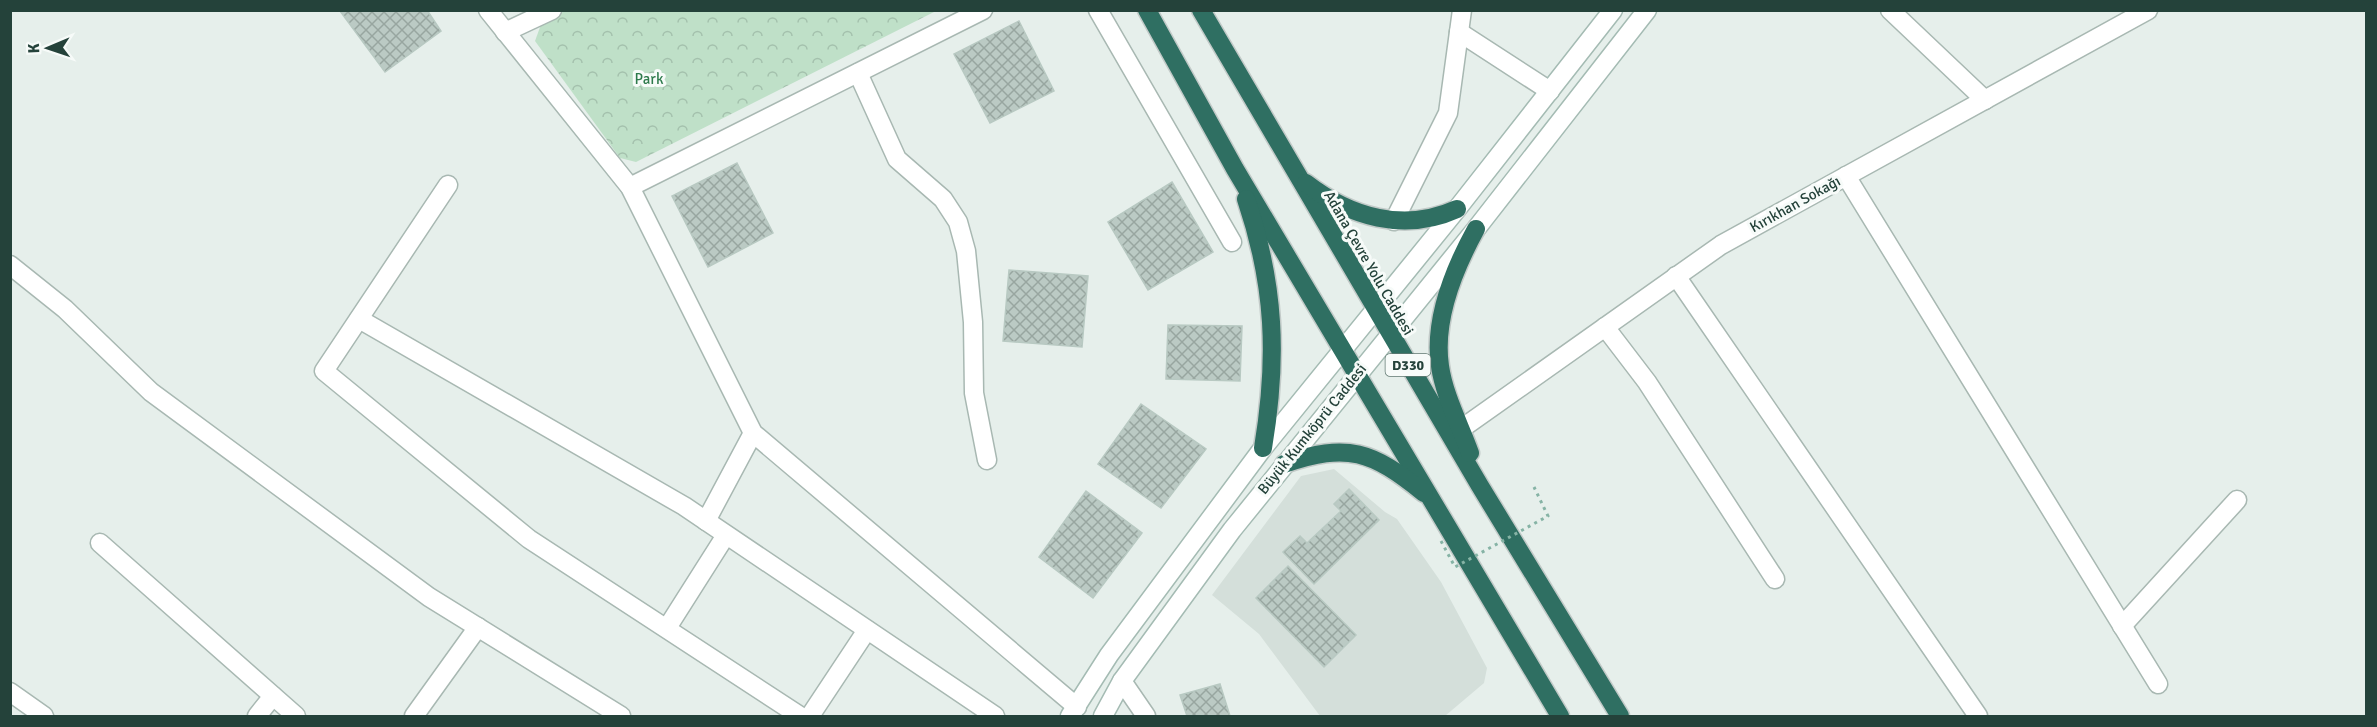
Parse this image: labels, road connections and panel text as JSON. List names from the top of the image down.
{
  "streets": {
    "highway": ["Adana Çevre Yolu Caddesi", "D330"],
    "street": ["Kırıkhan Sokağı", "Büyük Kumköprü Caddesi"]
  },
  "crossings": [
    ["Adana Çevre Yolu Caddesi", "Büyük Kumköprü Caddesi"],
    ["D330", "Büyük Kumköprü Caddesi"]
  ],
  "parks": ["Park"],
  "north": "left"
}
